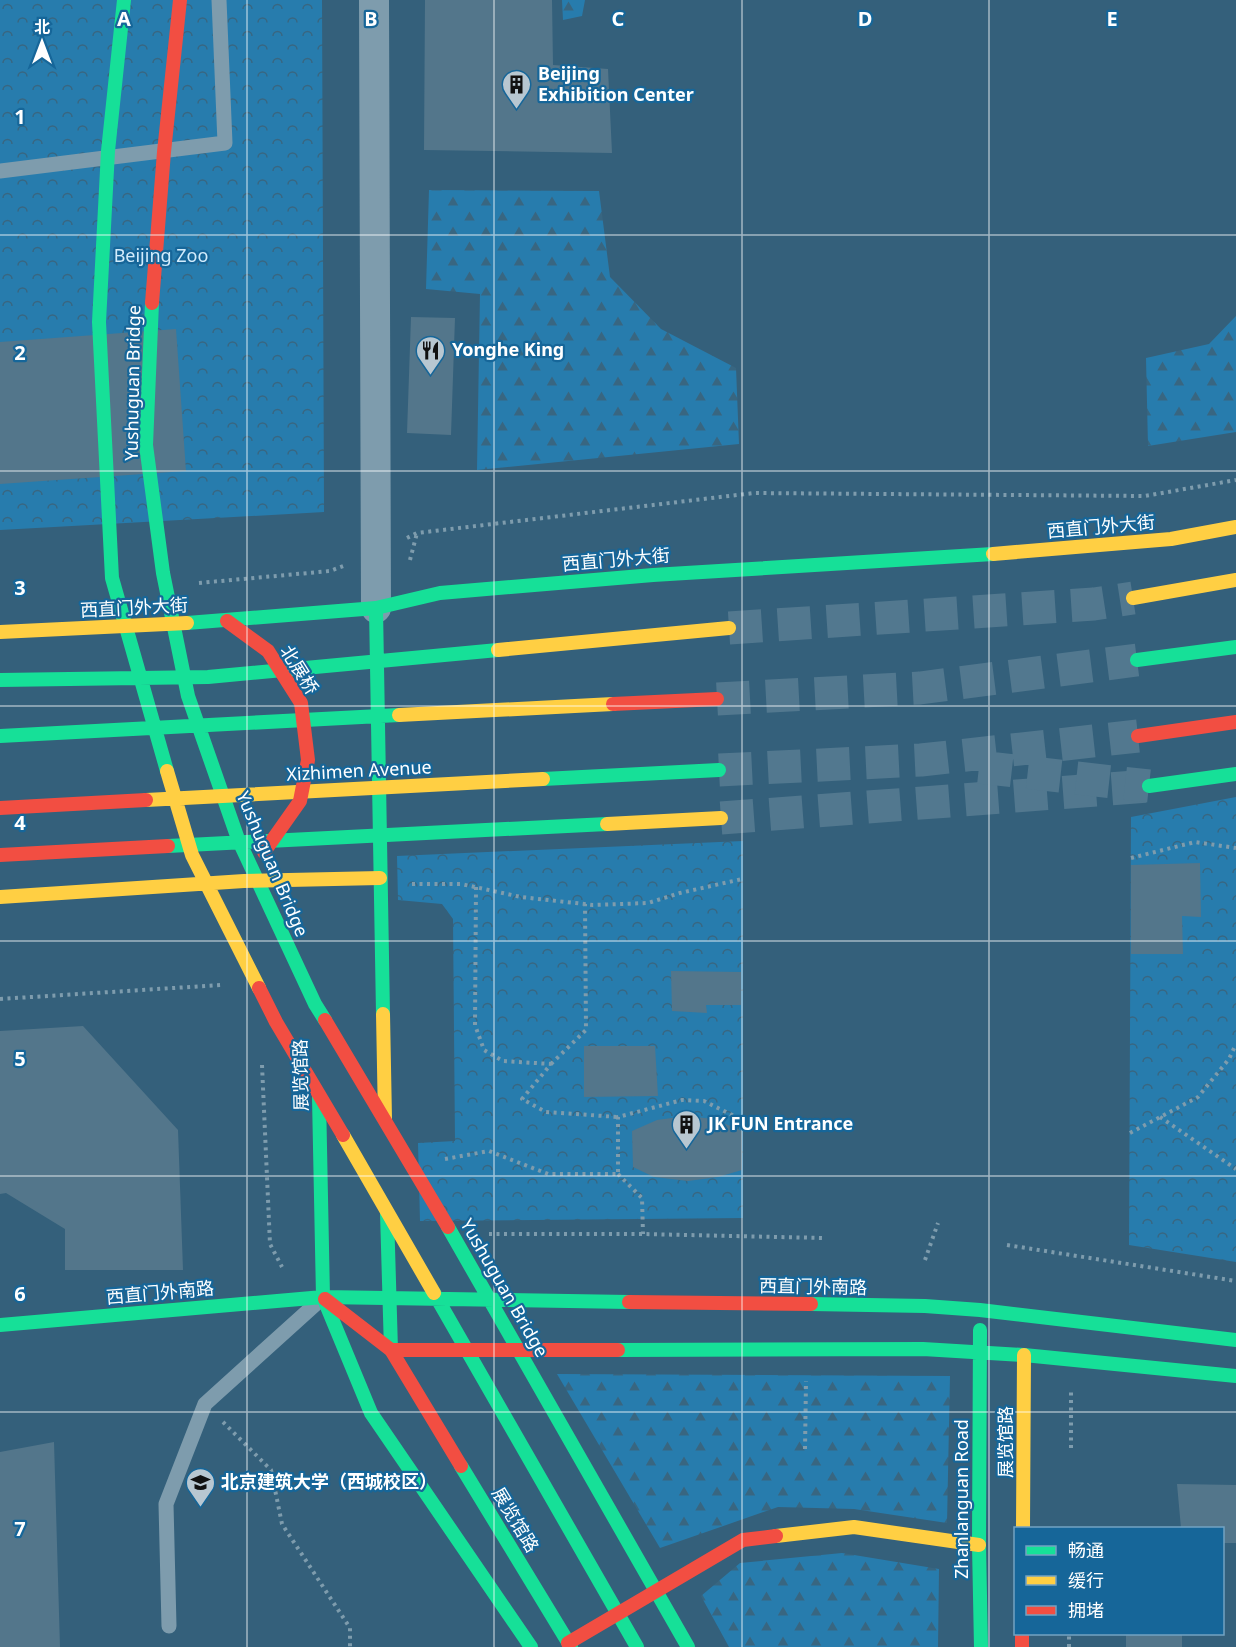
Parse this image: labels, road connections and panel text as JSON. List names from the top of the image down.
{
  "streets": {
    "main road": [
      "Yushuguan Bridge",
      "西直门外大街",
      "北展桥",
      "Xizhimen Avenue",
      "展览馆路",
      "西直门外南路",
      "Zhanlanguan Road"
    ]
  },
  "crossings": [
    ["西直门外大街", "北展桥"],
    ["展览馆路", "西直门外南路"],
    ["西直门外南路", "Zhanlanguan Road"]
  ],
  "parks": ["Beijing Zoo"],
  "places": {
    "building": ["Beijing Exhibition Center", "JK FUN Entrance"],
    "restaurant": ["Yonghe King"],
    "school or university": ["北京建筑大学（西城校区）"]
  },
  "legend": ["畅通", "缓行", "拥堵"],
  "north": "top",
  "grid": {
    "columns": [
      "A",
      "B",
      "C",
      "D",
      "E"
    ],
    "rows": [
      "1",
      "2",
      "3",
      "4",
      "5",
      "6",
      "7"
    ]
  }
}
